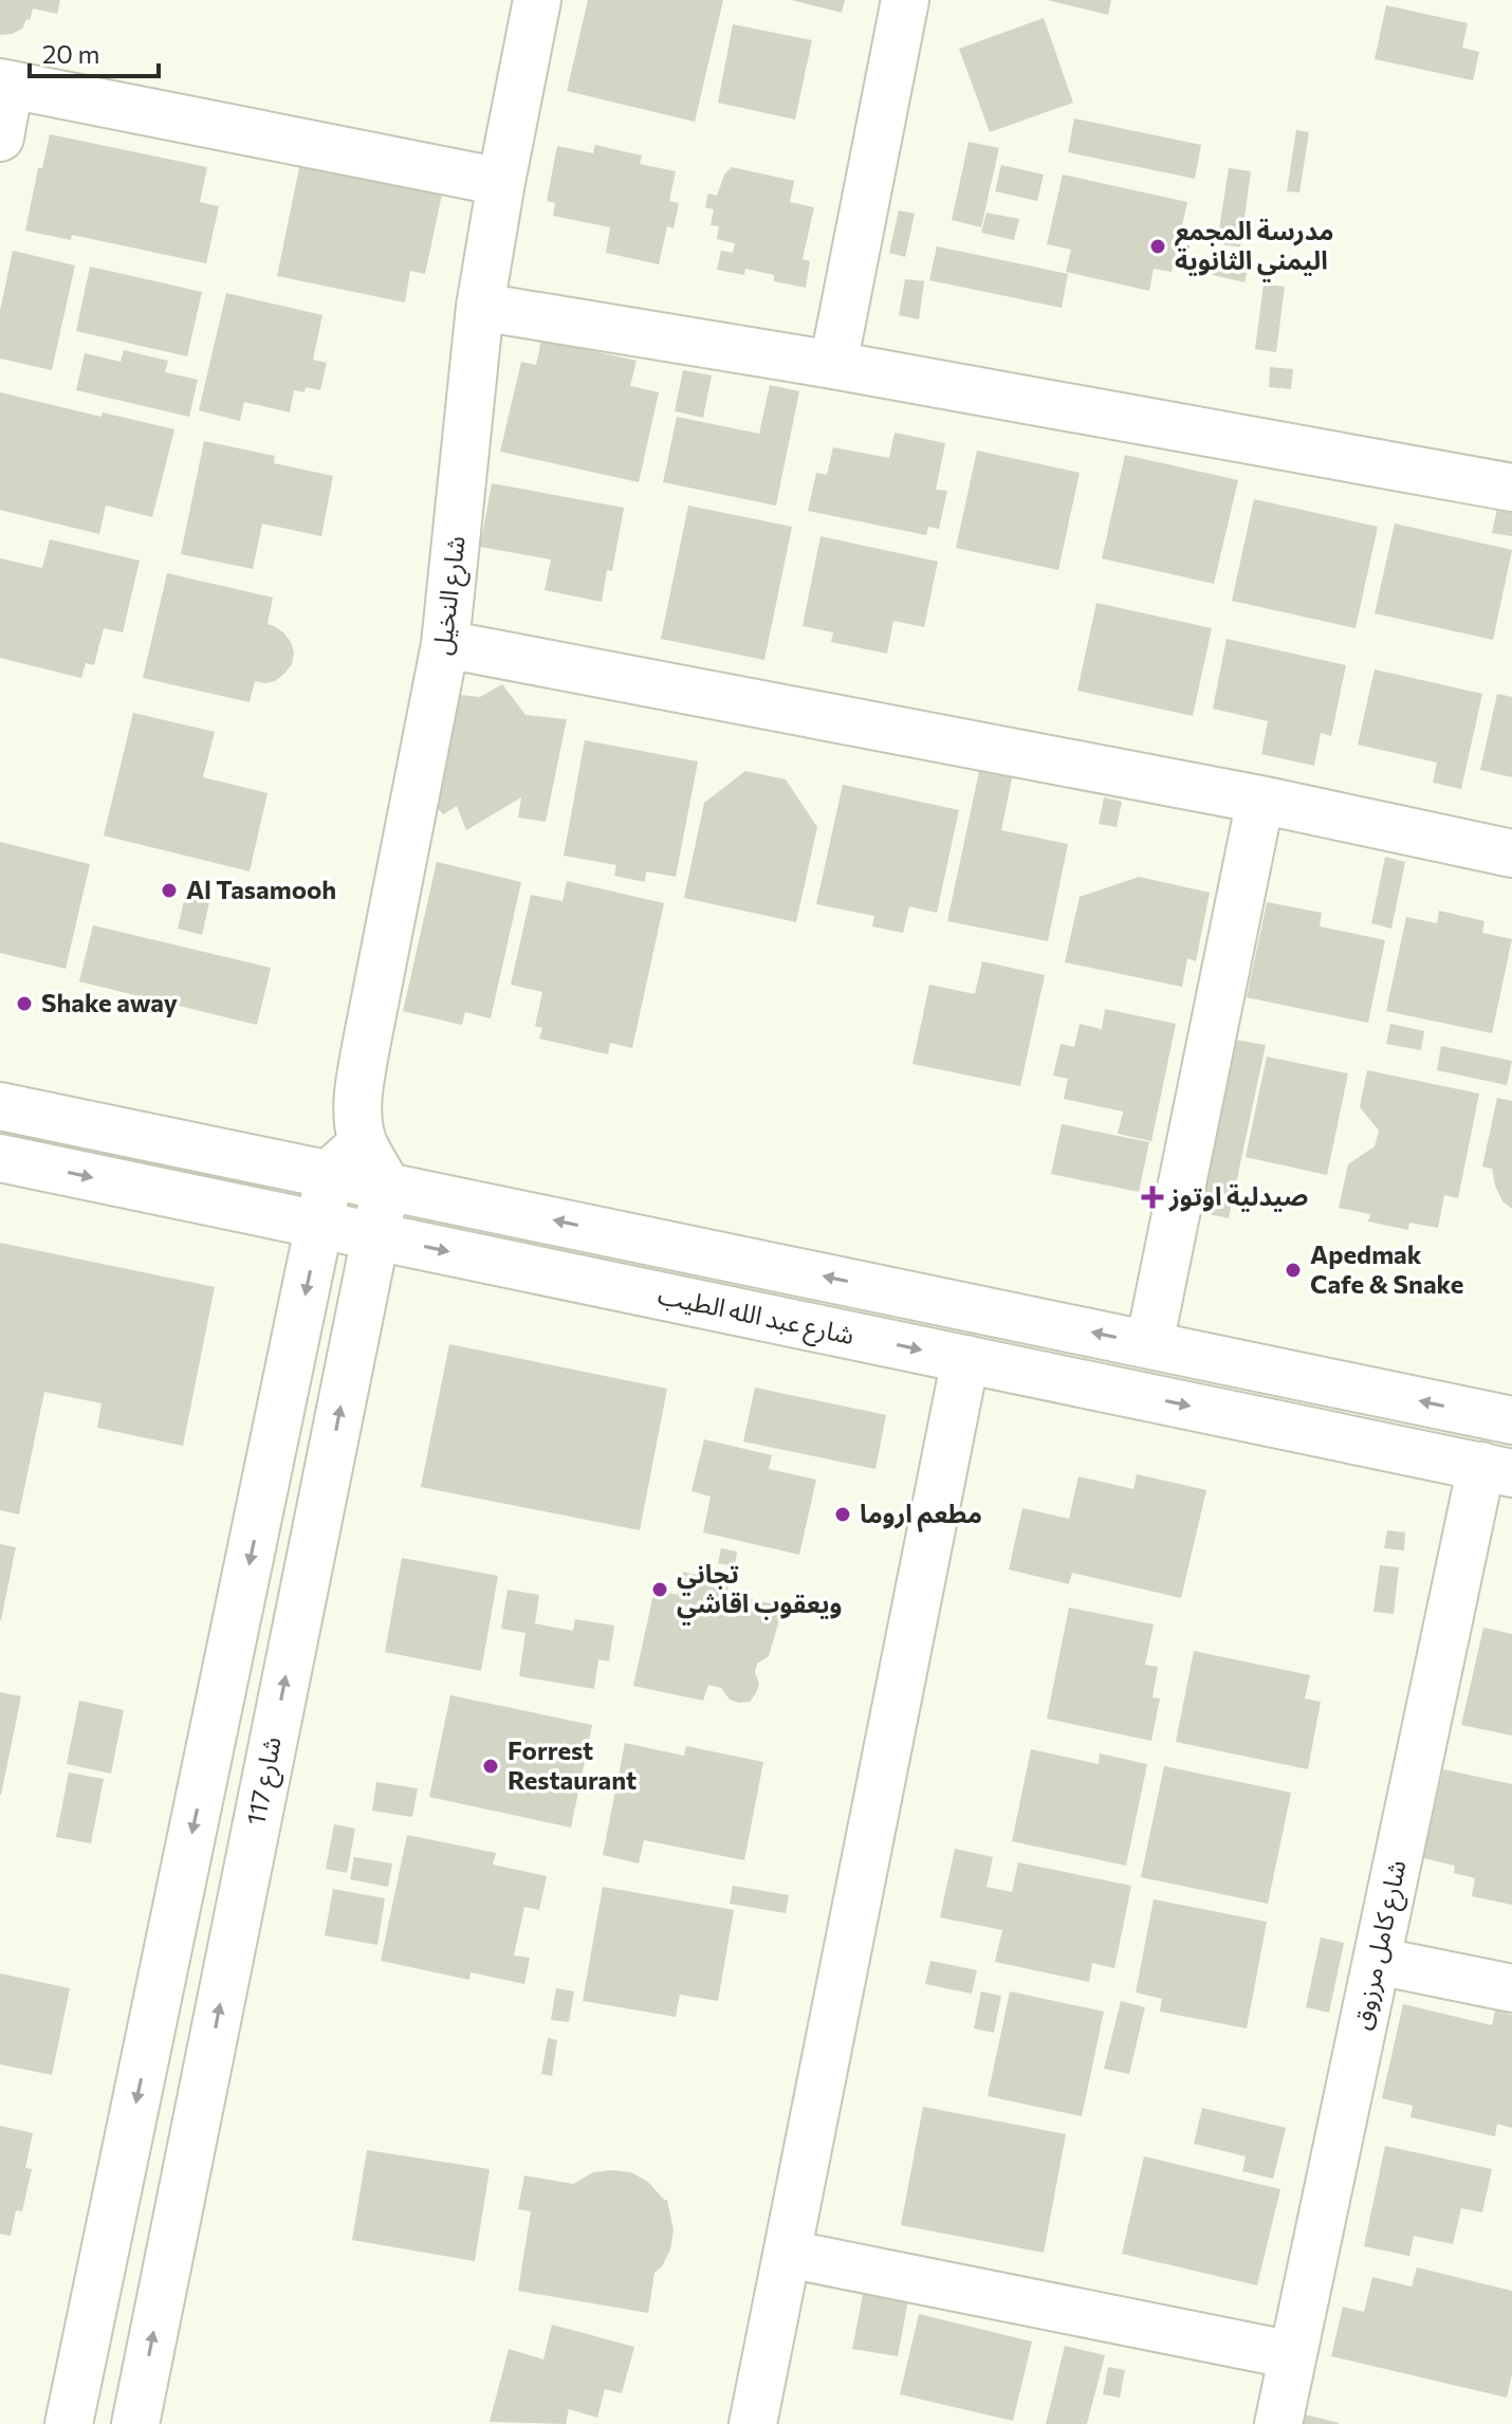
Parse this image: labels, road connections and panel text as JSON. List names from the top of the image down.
{
  "streets": {
    "street": [
      "شارع النخيل",
      "شارع عبد الله الطيب",
      "شارع 117",
      "شارع كامل مرزوق"
    ]
  },
  "crossings": [
    ["شارع النخيل", "شارع عبد الله الطيب"],
    ["شارع عبد الله الطيب", "شارع 117"],
    ["شارع عبد الله الطيب", "شارع كامل مرزوق"]
  ],
  "places": {
    "other": [
      "مدرسة المجمع اليمني الثانوية",
      "Al Tasamooh",
      "Shake away",
      "Apedmak Cafe & Snake",
      "مطعم اروما",
      "تجاني ويعقوب اقاشي",
      "Forrest Restaurant"
    ],
    "health": ["صيدلية اوتوز"]
  },
  "scale_bar": "20 m"
}
